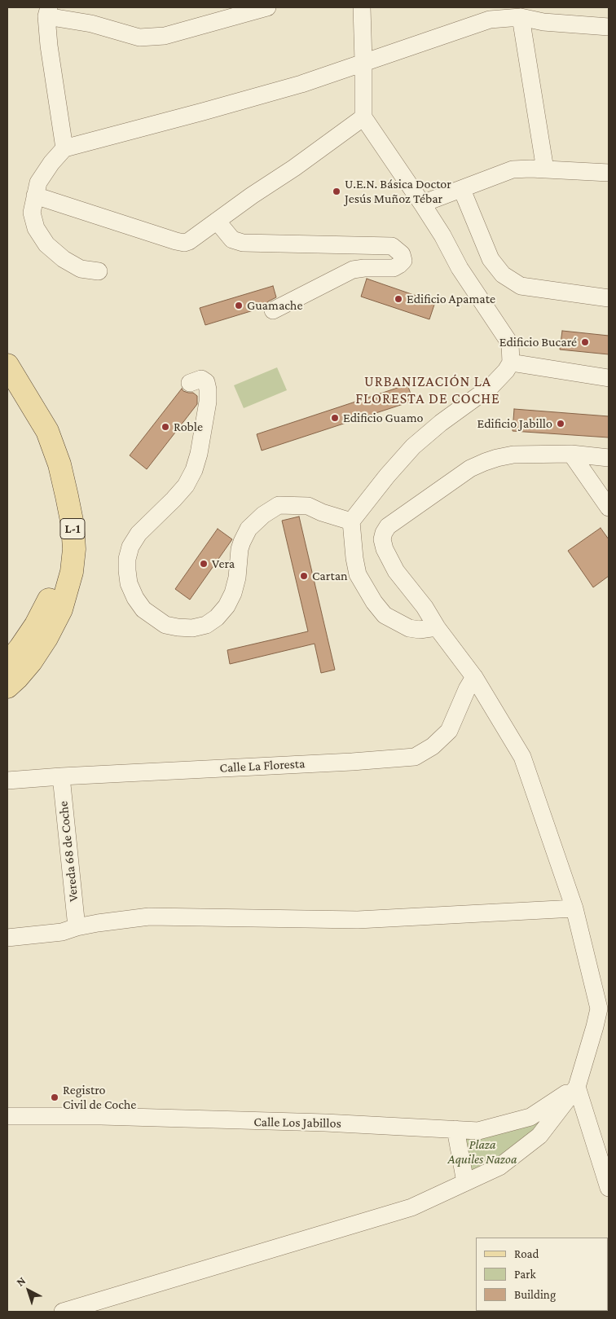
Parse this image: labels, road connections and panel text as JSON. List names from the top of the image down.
{
  "streets": {
    "main road": ["L-1"],
    "street": ["Calle La Floresta", "Vereda 68 de Coche", "Calle Los Jabillos"]
  },
  "crossings": [
    ["Calle La Floresta", "Vereda 68 de Coche"]
  ],
  "districts": ["URBANIZACIÓN LA FLORESTA DE COCHE"],
  "parks": ["Plaza Aquiles Nazoa"],
  "places": [
    "U.E.N. Básica Doctor Jesús Muñoz Tébar",
    "Edificio Apamate",
    "Guamache",
    "Edificio Bucaré",
    "Edificio Guamo",
    "Edificio Jabillo",
    "Roble",
    "Vera",
    "Cartan",
    "Registro Civil de Coche"
  ],
  "legend": ["Road", "Park", "Building"],
  "north": "top left"
}
